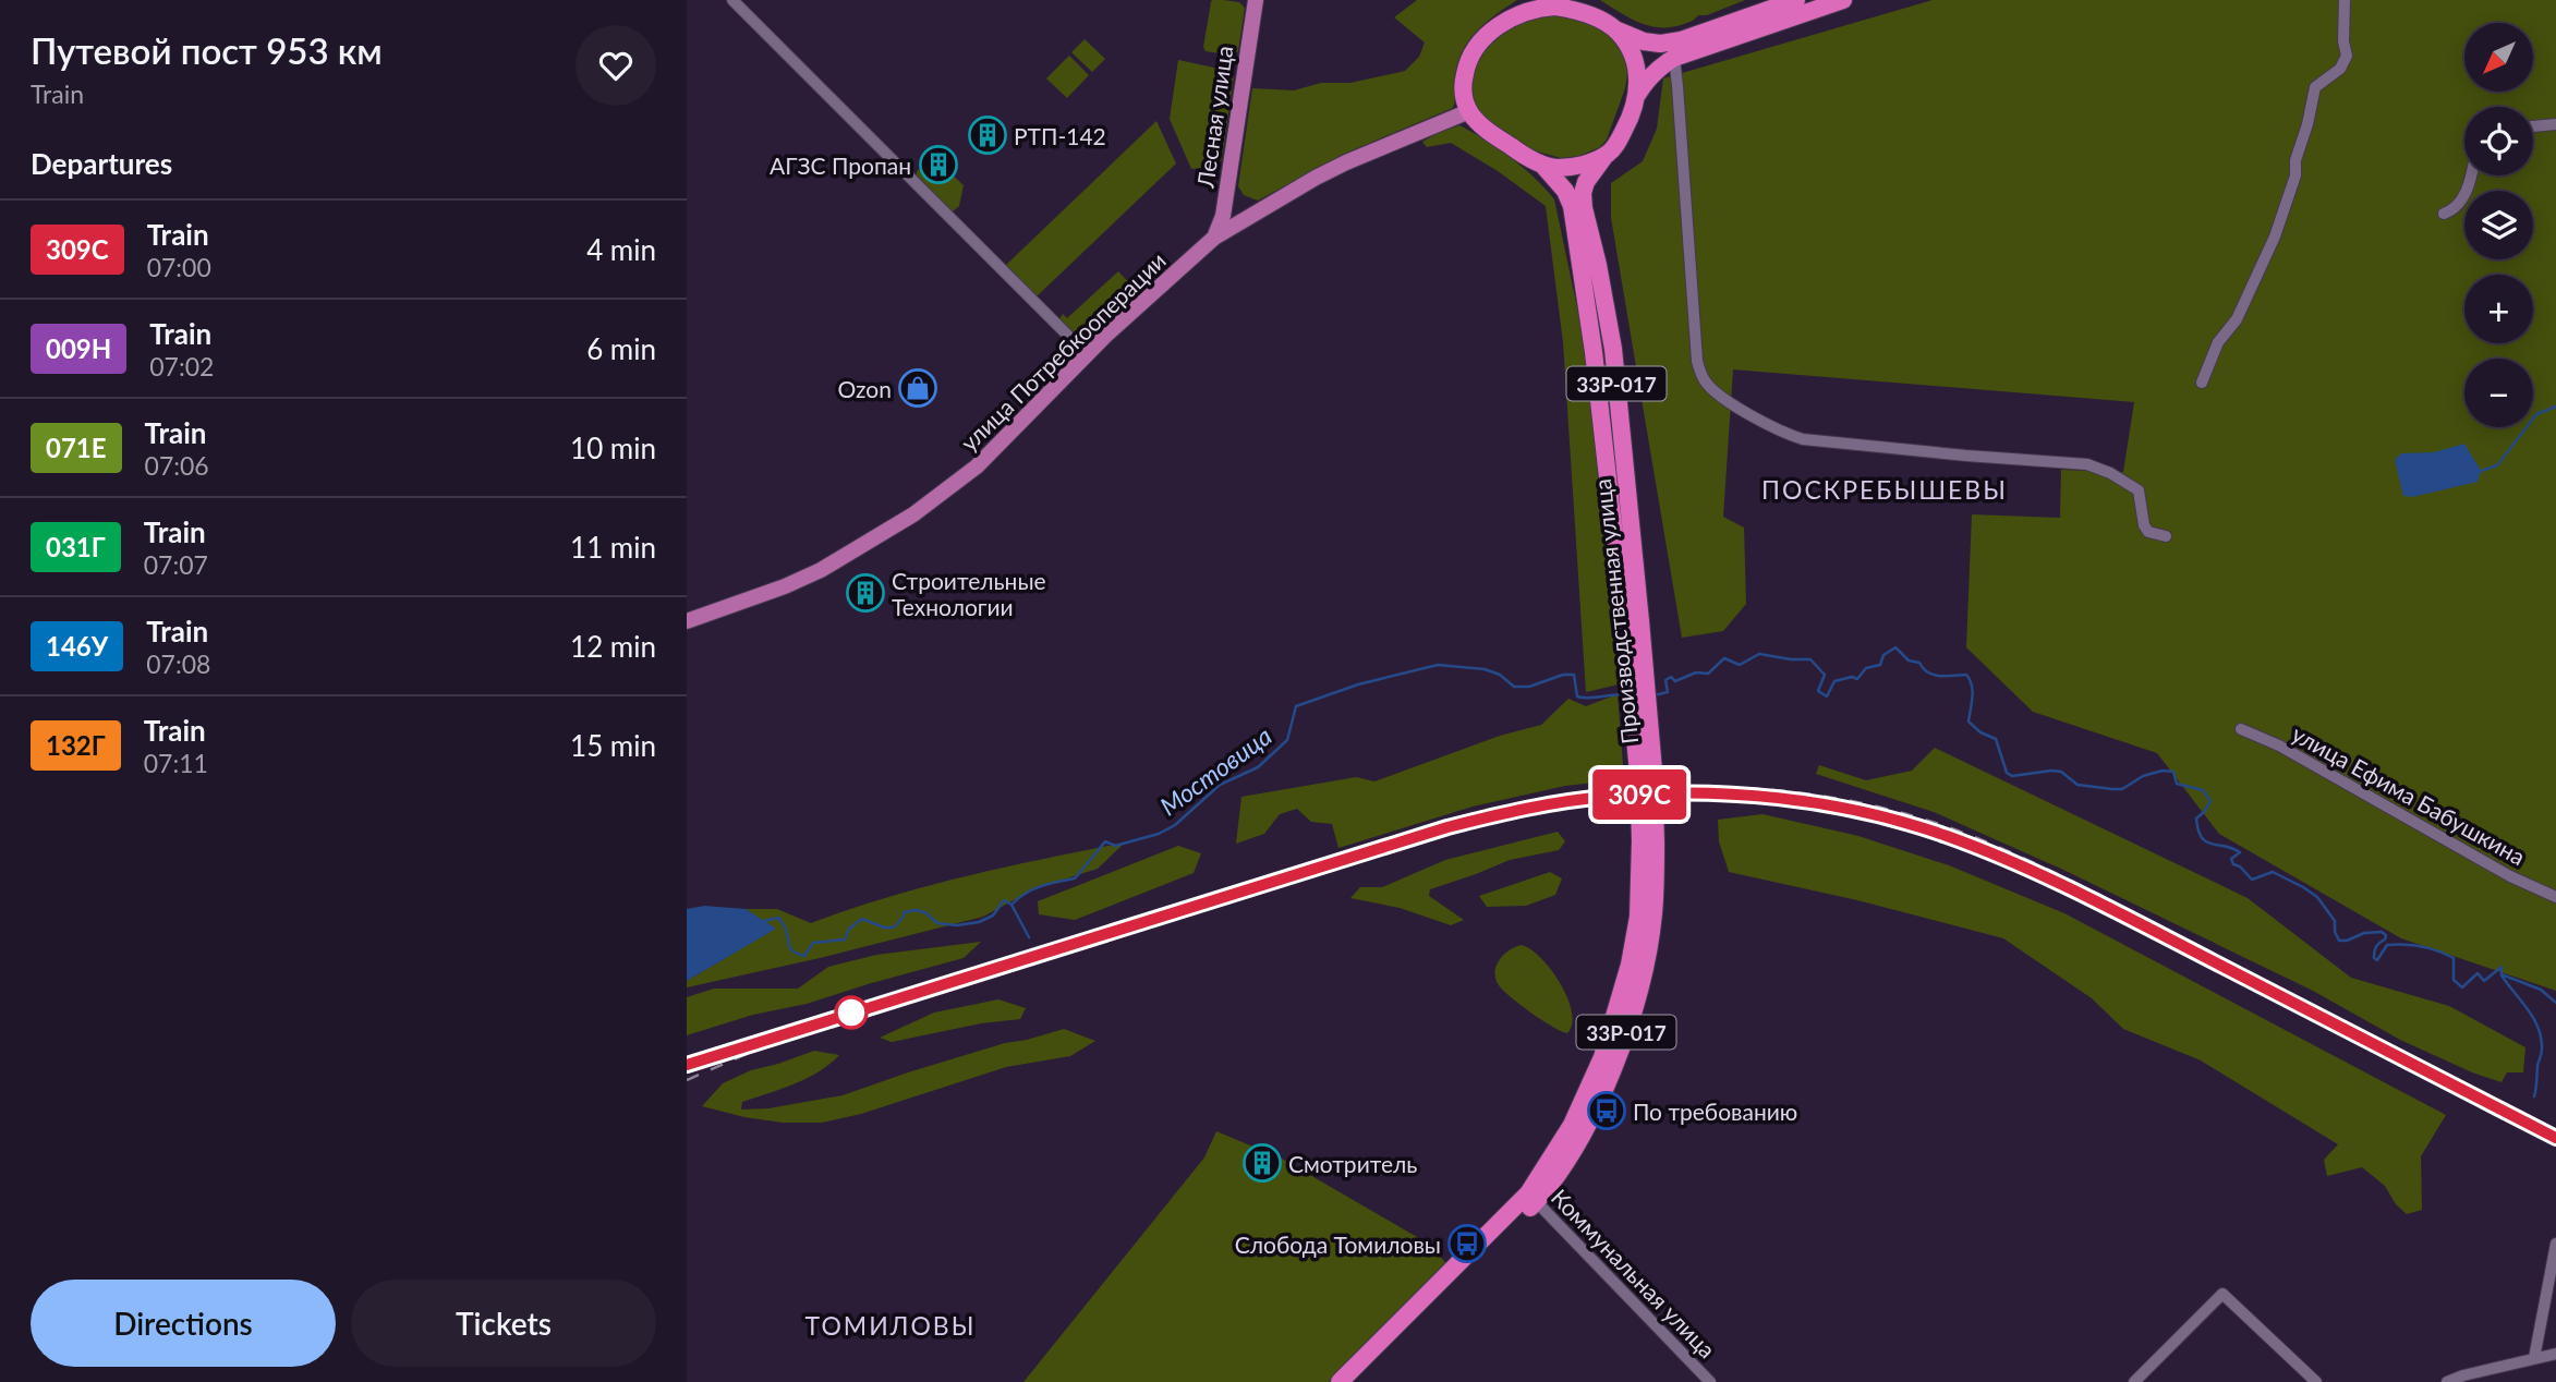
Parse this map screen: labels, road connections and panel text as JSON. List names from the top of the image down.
{
  "streets": {
    "highway": ["33Р-017", "Производственная улица"],
    "main road": ["Лесная улица", "улица Потребкооперации"],
    "street": ["улица Ефима Бабушкина", "Коммунальная улица"]
  },
  "crossings": [
    ["Лесная улица", "улица Потребкооперации"],
    ["улица Потребкооперации", "33Р-017"],
    ["улица Потребкооперации", "Производственная улица"],
    ["33Р-017", "Производственная улица"],
    ["Производственная улица", "Коммунальная улица"]
  ],
  "districts": ["ПОСКРЕБЫШЕВЫ", "ТОМИЛОВЫ"],
  "water": ["Мостовица"],
  "places": {
    "building": [
      "РТП-142",
      "АГЗС Пропан",
      "Строительные Технологии",
      "Смотритель"
    ],
    "shop": ["Ozon"],
    "bus stop": ["По требованию", "Слобода Томиловы"]
  },
  "north": "bottom left",
  "page": {
    "heading": [
      ["Путевой пост 953 км", "Train"],
      "Departures"
    ],
    "on_map": "309С",
    "map_buttons": ["+", "−"],
    "list": [
      {
        "mark": "309С",
        "name": "Train",
        "note": "07:00",
        "value": "4 min"
      },
      {
        "mark": "009Н",
        "name": "Train",
        "note": "07:02",
        "value": "6 min"
      },
      {
        "mark": "071Е",
        "name": "Train",
        "note": "07:06",
        "value": "10 min"
      },
      {
        "mark": "031Г",
        "name": "Train",
        "note": "07:07",
        "value": "11 min"
      },
      {
        "mark": "146У",
        "name": "Train",
        "note": "07:08",
        "value": "12 min"
      },
      {
        "mark": "132Г",
        "name": "Train",
        "note": "07:11",
        "value": "15 min"
      }
    ],
    "buttons": ["Directions", "Tickets"]
  }
}
